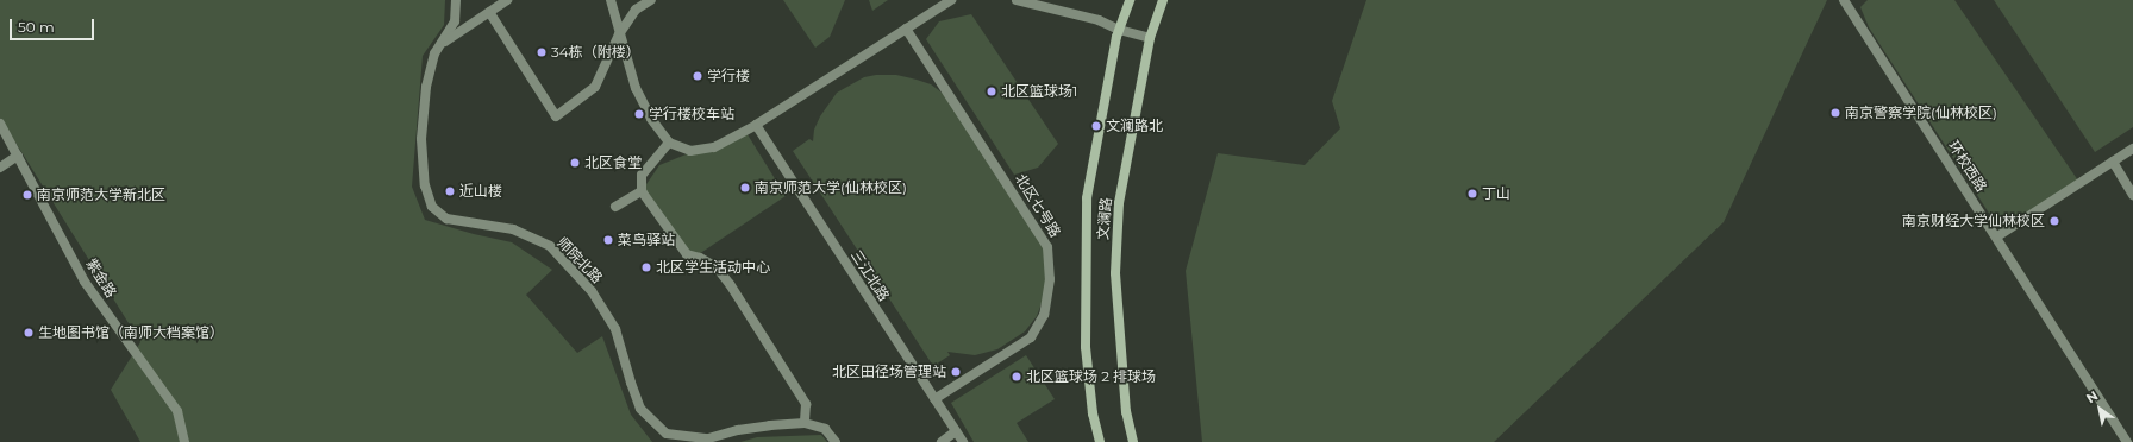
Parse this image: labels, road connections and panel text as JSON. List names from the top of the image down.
{
  "streets": {
    "main road": ["文澜路"],
    "street": [
      "环校西路",
      "北区七号路",
      "师院北路",
      "三江北路",
      "紫金路"
    ]
  },
  "crossings": [
    ["北区七号路", "三江北路"]
  ],
  "places": [
    "34栋（附楼）",
    "学行楼",
    "北区篮球场1",
    "南京警察学院(仙林校区)",
    "学行楼校车站",
    "文澜路北",
    "北区食堂",
    "南京师范大学(仙林校区)",
    "近山楼",
    "丁山",
    "南京师范大学新北区",
    "南京财经大学仙林校区",
    "菜鸟驿站",
    "北区学生活动中心",
    "生地图书馆（南师大档案馆）",
    "北区田径场管理站",
    "北区篮球场 2 排球场"
  ],
  "scale_bar": "50 m",
  "north": "top left"
}
